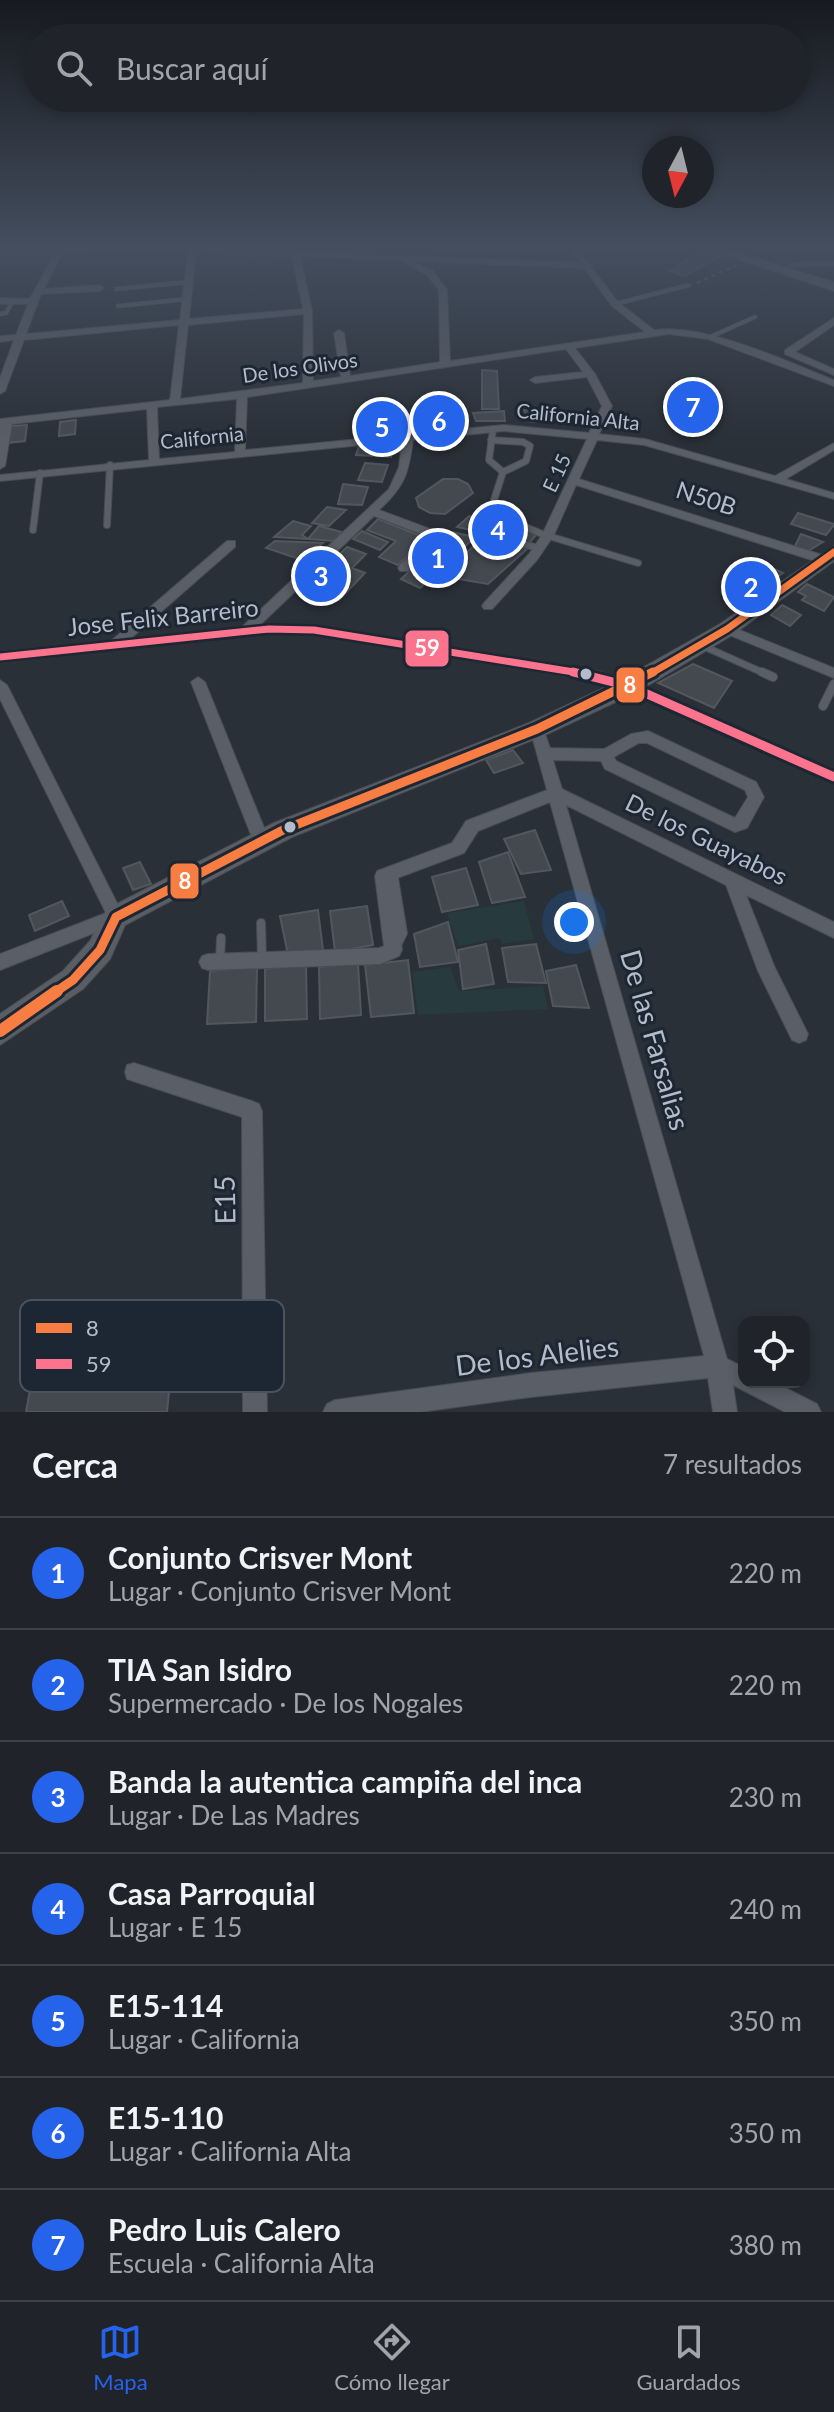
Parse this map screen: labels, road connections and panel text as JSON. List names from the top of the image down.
{
  "streets": {
    "street": [
      "De los Olivos",
      "California Alta",
      "California",
      "E 15",
      "N50B",
      "Jose Felix Barreiro",
      "De los Guayabos",
      "De las Farsalias",
      "E15",
      "De los Alelies"
    ]
  },
  "crossings": [
    ["De los Olivos", "E 15"],
    ["California Alta", "California"],
    ["California Alta", "E 15"],
    ["E 15", "N50B"],
    ["De los Guayabos", "De las Farsalias"],
    ["De las Farsalias", "De los Alelies"]
  ],
  "lines": ["transit line 8", "transit line 59"],
  "legend": ["8", "59"],
  "north": "bottom",
  "page": {
    "search": "Buscar aquí",
    "pins": [
      "7",
      "6",
      "5",
      "4",
      "1",
      "3",
      "2"
    ],
    "heading": ["Cerca", "7 resultados"],
    "list": [
      {
        "mark": "1",
        "name": "Conjunto Crisver Mont",
        "note": "Lugar · Conjunto Crisver Mont",
        "value": "220 m"
      },
      {
        "mark": "2",
        "name": "TIA San Isidro",
        "note": "Supermercado · De los Nogales",
        "value": "220 m"
      },
      {
        "mark": "3",
        "name": "Banda la autentica campiña del inca",
        "note": "Lugar · De Las Madres",
        "value": "230 m"
      },
      {
        "mark": "4",
        "name": "Casa Parroquial",
        "note": "Lugar · E 15",
        "value": "240 m"
      },
      {
        "mark": "5",
        "name": "E15-114",
        "note": "Lugar · California",
        "value": "350 m"
      },
      {
        "mark": "6",
        "name": "E15-110",
        "note": "Lugar · California Alta",
        "value": "350 m"
      },
      {
        "mark": "7",
        "name": "Pedro Luis Calero",
        "note": "Escuela · California Alta",
        "value": "380 m"
      }
    ],
    "nav": ["Mapa", "Cómo llegar", "Guardados"]
  }
}
